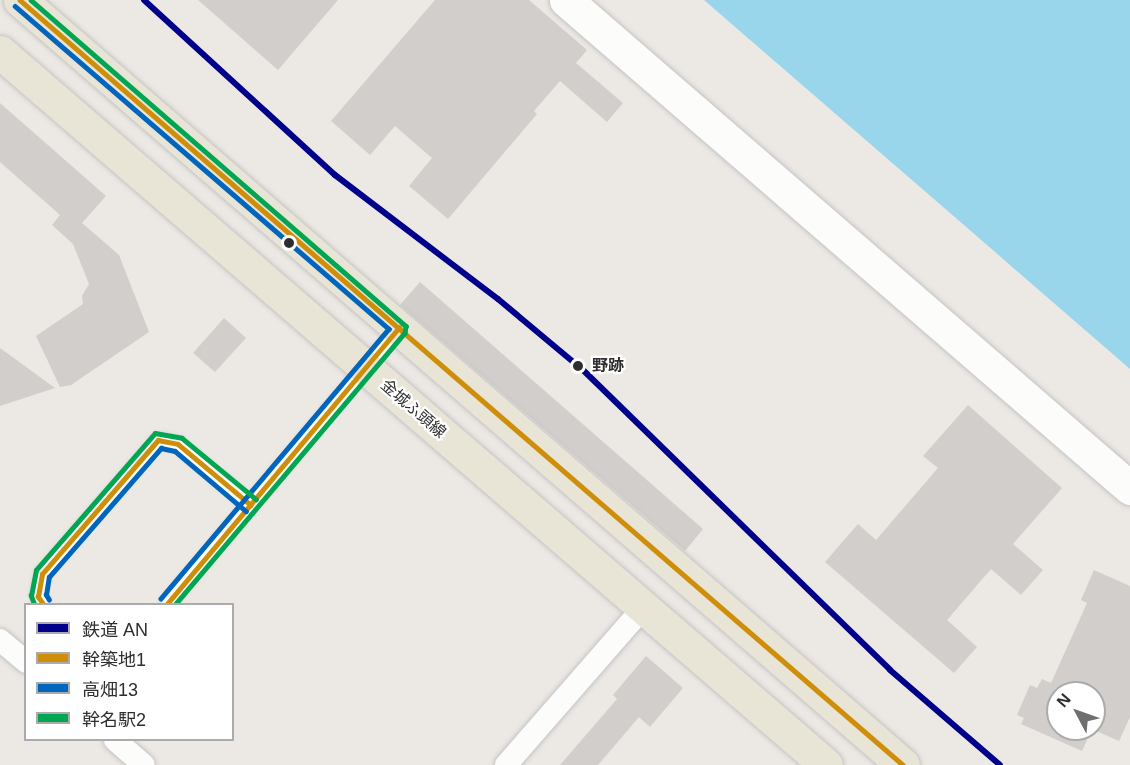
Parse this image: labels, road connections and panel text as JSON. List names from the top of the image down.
{
  "streets": {
    "main road": ["金城ふ頭線"]
  },
  "places": ["野跡"],
  "lines": [
    "rail line AN",
    "transit line 幹築地1",
    "transit line 幹名駅2",
    "transit line 高畑13"
  ],
  "legend": [
    "鉄道 AN",
    "幹築地1",
    "高畑13",
    "幹名駅2"
  ],
  "north": "top left"
}
